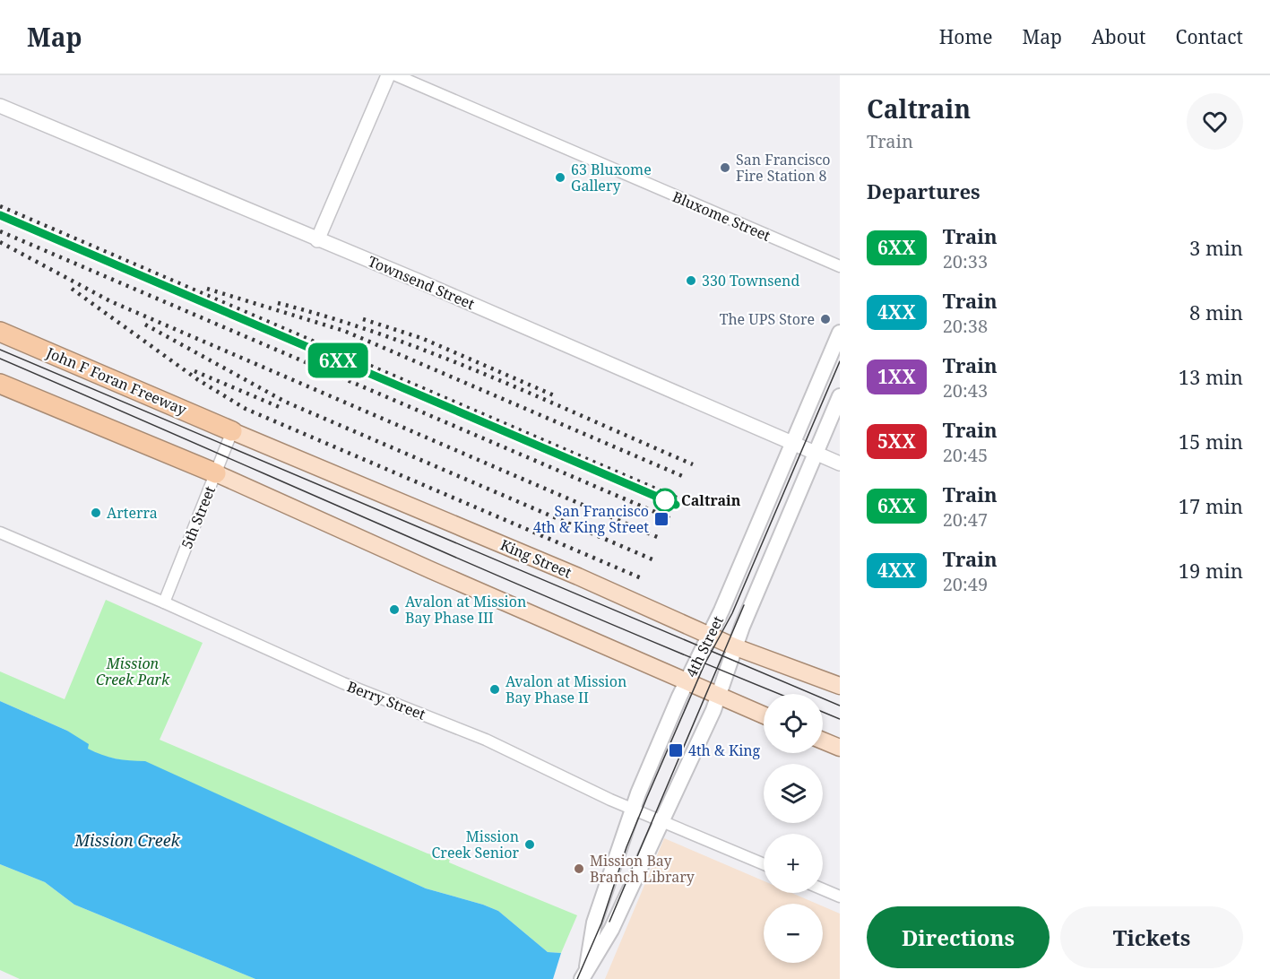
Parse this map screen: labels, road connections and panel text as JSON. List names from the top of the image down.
{
  "streets": {
    "highway": ["John F Foran Freeway"],
    "main road": ["King Street", "4th Street"],
    "street": [
      "Bluxome Street",
      "Townsend Street",
      "5th Street",
      "Berry Street"
    ]
  },
  "crossings": [
    ["Townsend Street", "4th Street"],
    ["John F Foran Freeway", "5th Street"],
    ["John F Foran Freeway", "King Street"],
    ["5th Street", "King Street"],
    ["5th Street", "Berry Street"],
    ["King Street", "4th Street"],
    ["4th Street", "Berry Street"]
  ],
  "water": ["Mission Creek"],
  "parks": ["Mission Creek Park"],
  "places": {
    "other": [
      "San Francisco Fire Station 8",
      "63 Bluxome Gallery",
      "330 Townsend",
      "The UPS Store",
      "Caltrain",
      "Arterra",
      "Avalon at Mission Bay Phase III",
      "Avalon at Mission Bay Phase II",
      "Mission Creek Senior",
      "Mission Bay Branch Library"
    ],
    "transit": ["San Francisco 4th & King Street", "4th & King"]
  },
  "page": {
    "header": "Map",
    "nav": [
      "Home",
      "Map",
      "About",
      "Contact"
    ],
    "on_map": "6XX",
    "heading": [
      ["Caltrain", "Train"],
      "Departures"
    ],
    "list": [
      {
        "mark": "6XX",
        "name": "Train",
        "note": "20:33",
        "value": "3 min"
      },
      {
        "mark": "4XX",
        "name": "Train",
        "note": "20:38",
        "value": "8 min"
      },
      {
        "mark": "1XX",
        "name": "Train",
        "note": "20:43",
        "value": "13 min"
      },
      {
        "mark": "5XX",
        "name": "Train",
        "note": "20:45",
        "value": "15 min"
      },
      {
        "mark": "6XX",
        "name": "Train",
        "note": "20:47",
        "value": "17 min"
      },
      {
        "mark": "4XX",
        "name": "Train",
        "note": "20:49",
        "value": "19 min"
      }
    ],
    "map_buttons": ["+", "−"],
    "buttons": ["Directions", "Tickets"]
  }
}
